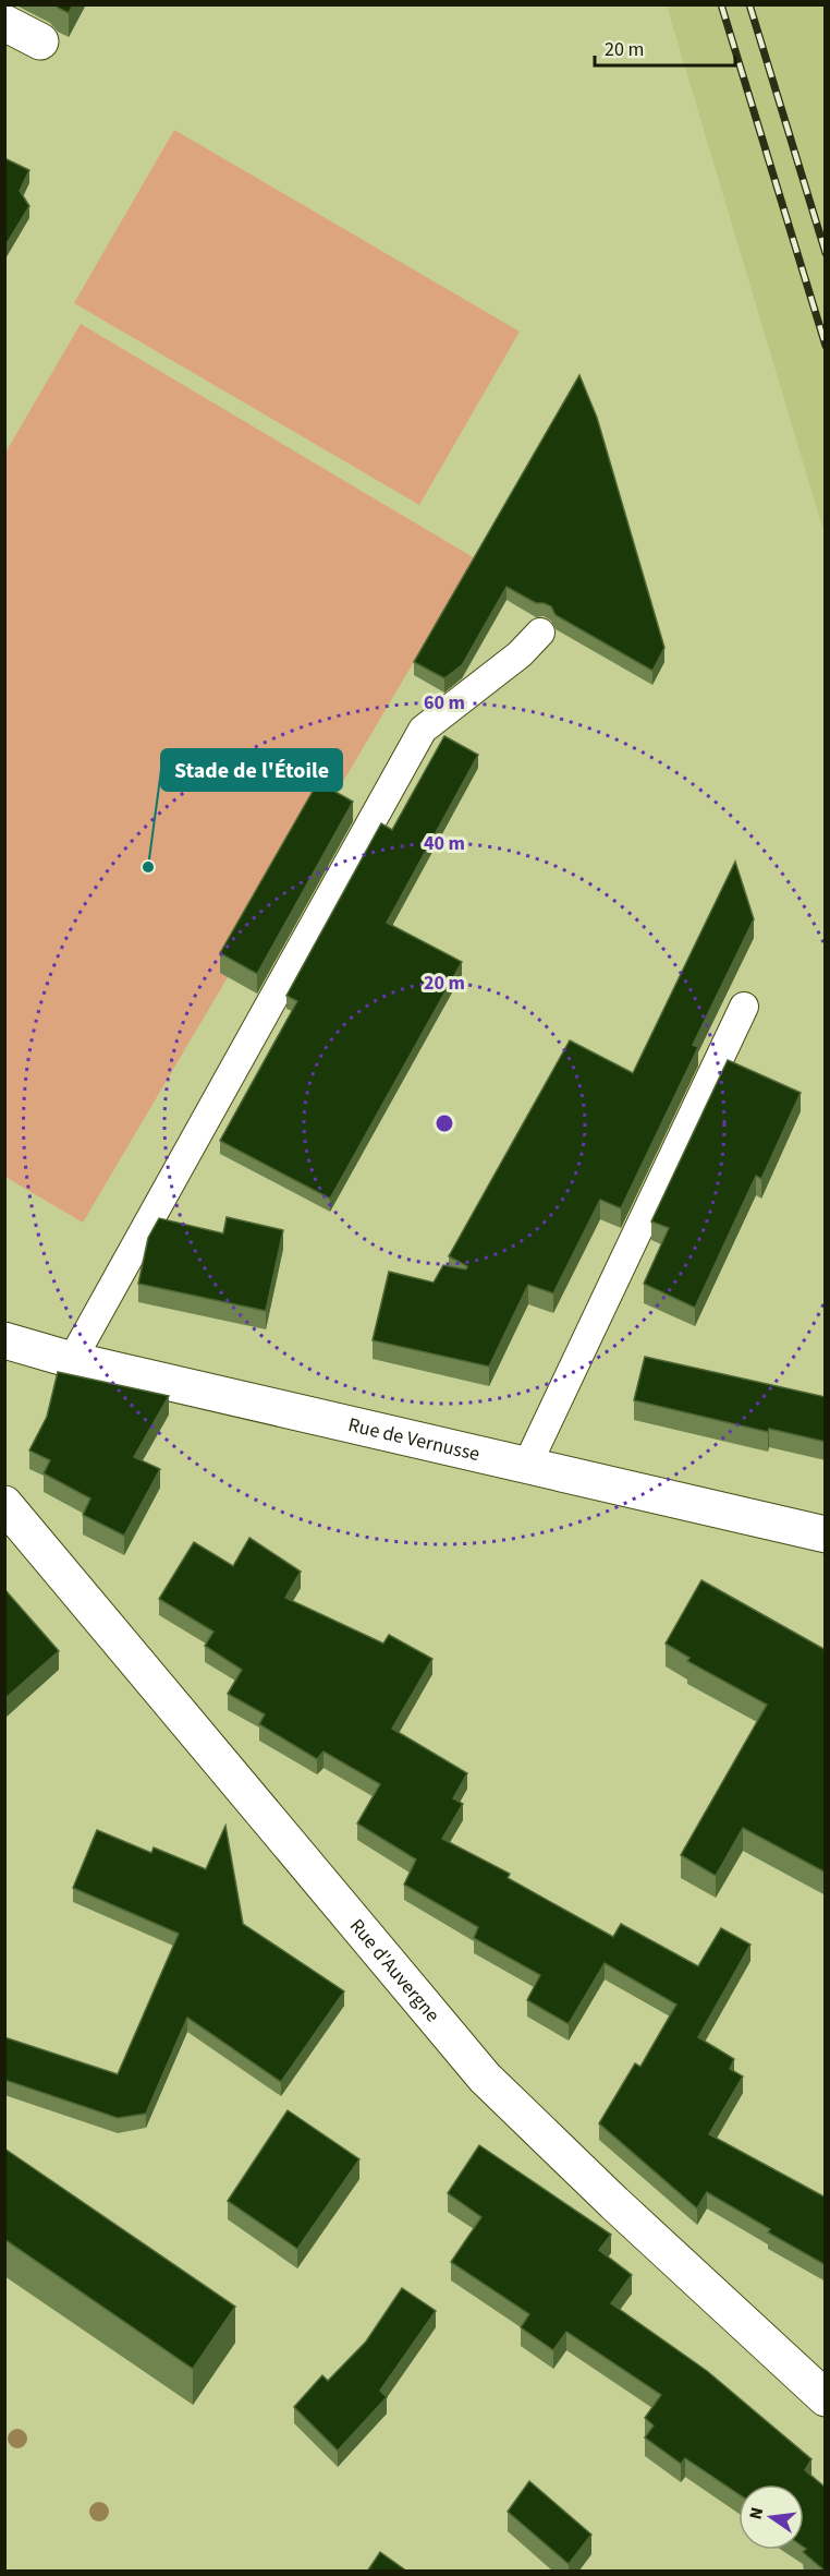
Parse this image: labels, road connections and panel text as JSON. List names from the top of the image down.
{
  "streets": {
    "street": ["Rue de Vernusse", "Rue d'Auvergne"]
  },
  "places": ["Stade de l'Étoile"],
  "scale_bar": "20 m",
  "north": "left",
  "rings": ["60 m", "40 m", "20 m"]
}
